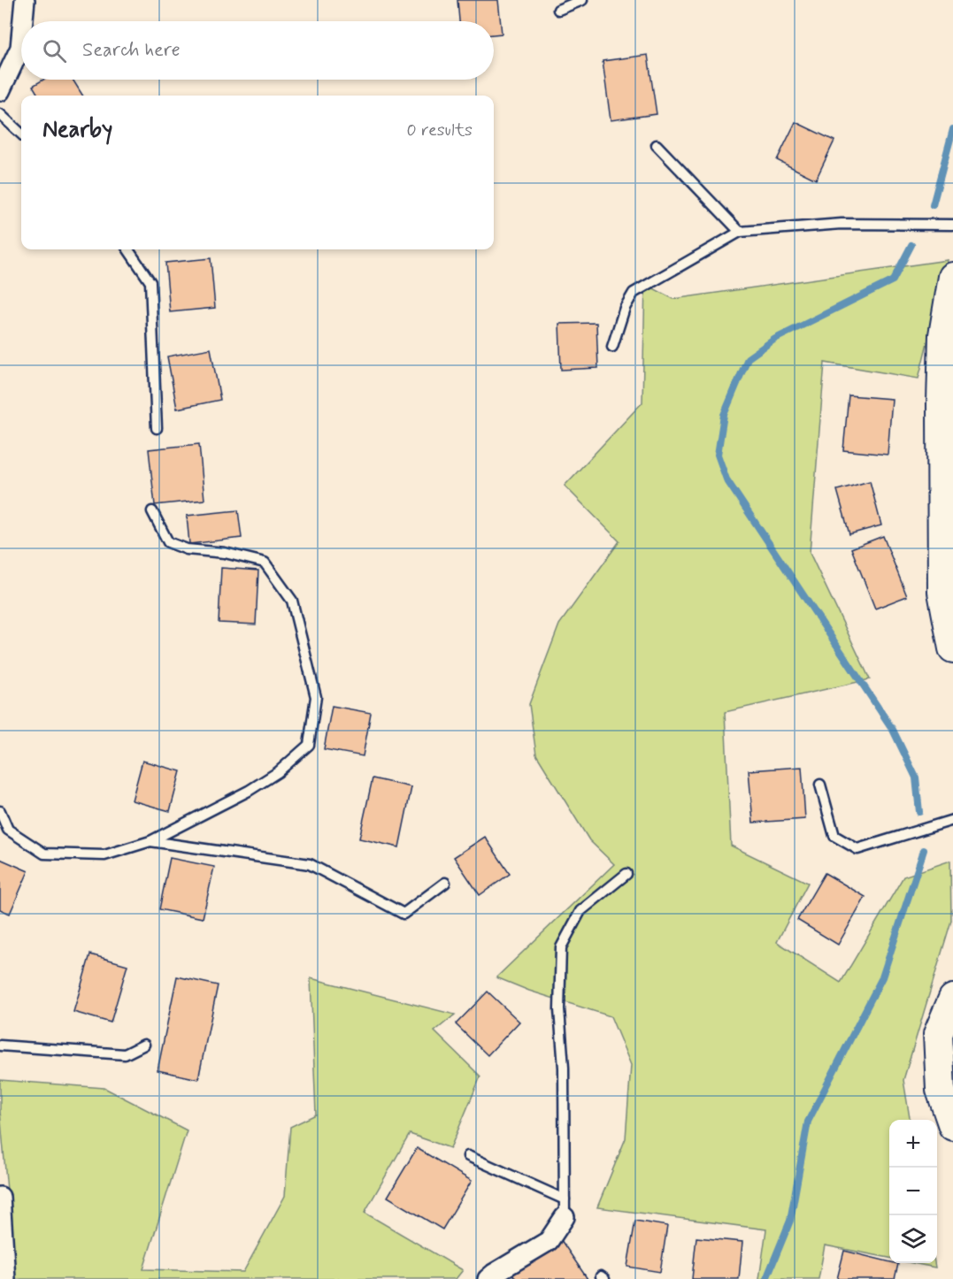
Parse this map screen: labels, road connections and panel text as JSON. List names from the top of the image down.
{
  "page": {
    "search": "Search here",
    "heading": ["Nearby", "0 results"],
    "map_buttons": ["+", "−"]
  }
}
